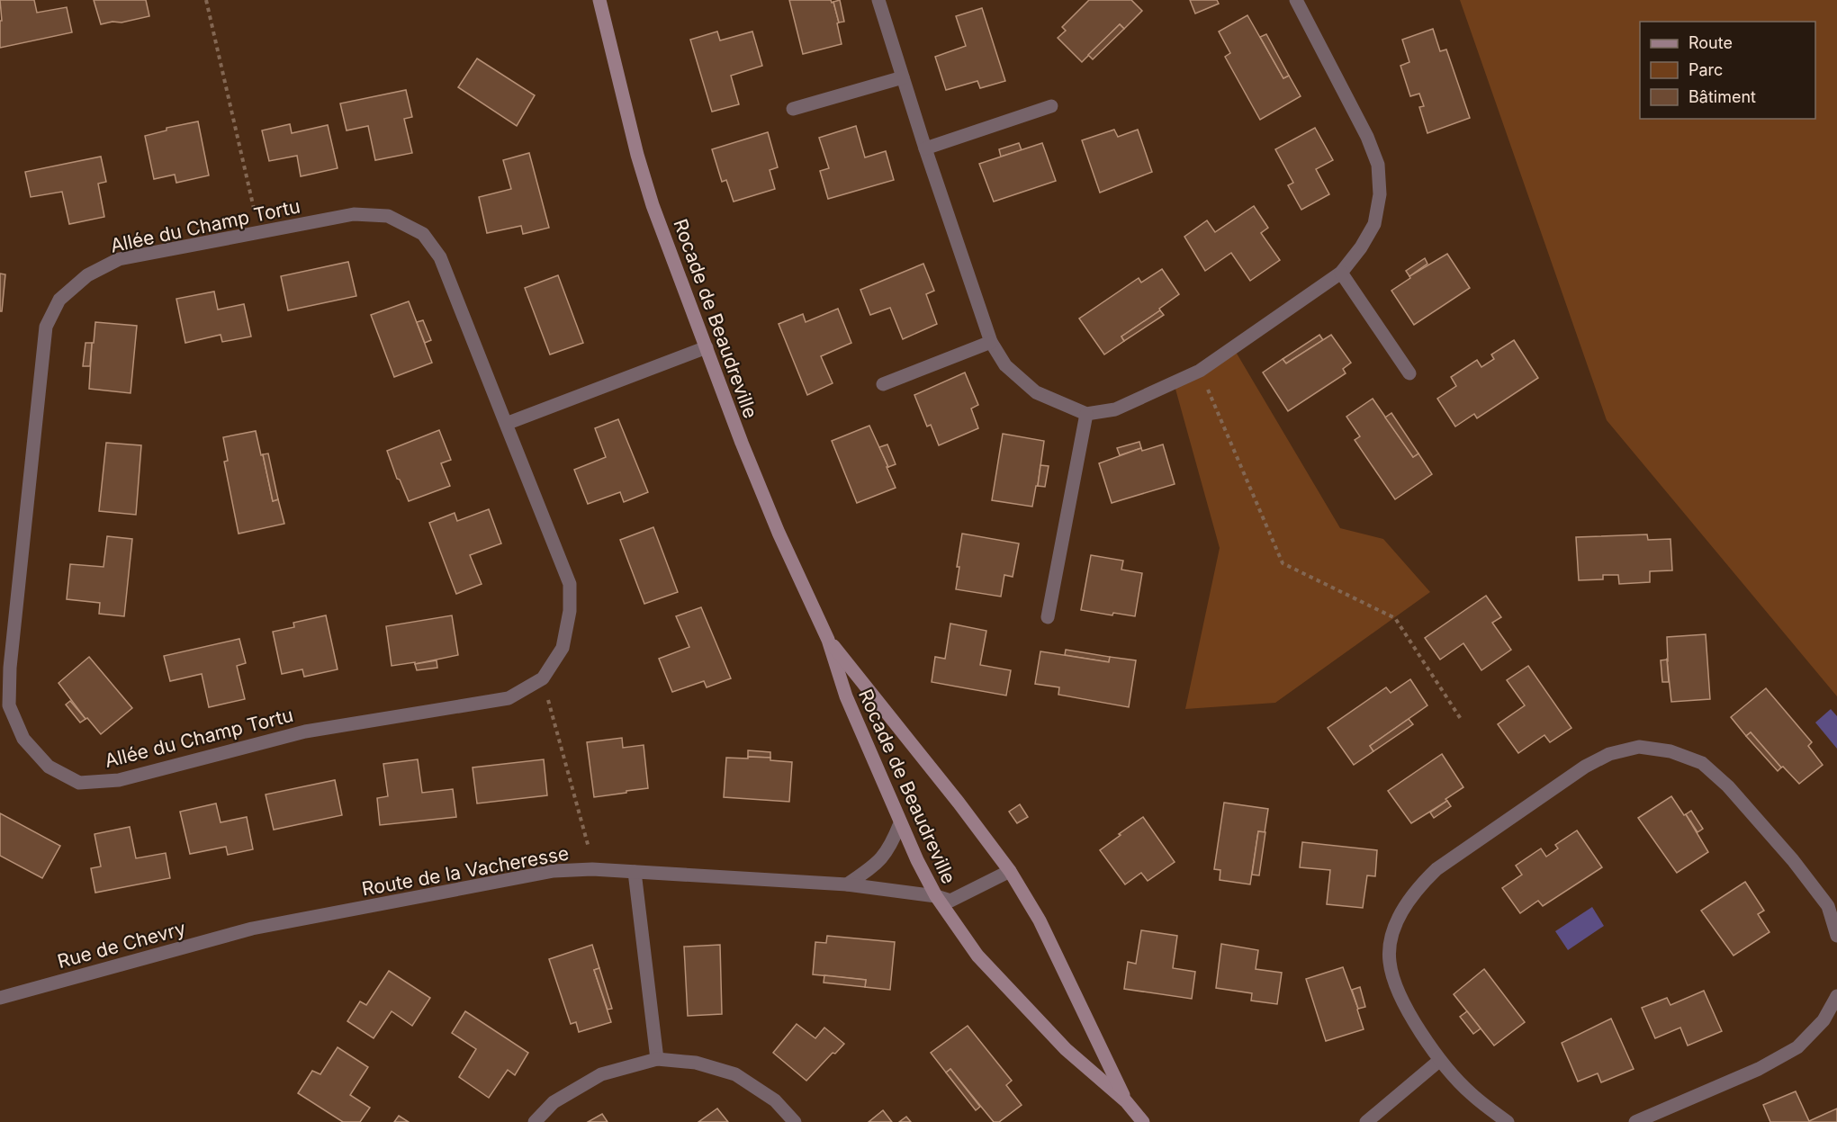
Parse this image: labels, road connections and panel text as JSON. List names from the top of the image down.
{
  "streets": {
    "street": [
      "Allée du Champ Tortu",
      "Rocade de Beaudreville",
      "Route de la Vacheresse",
      "Rue de Chevry"
    ]
  },
  "crossings": [
    ["Rocade de Beaudreville", "Route de la Vacheresse"],
    ["Route de la Vacheresse", "Rue de Chevry"]
  ],
  "legend": ["Route", "Parc", "Bâtiment"]
}
